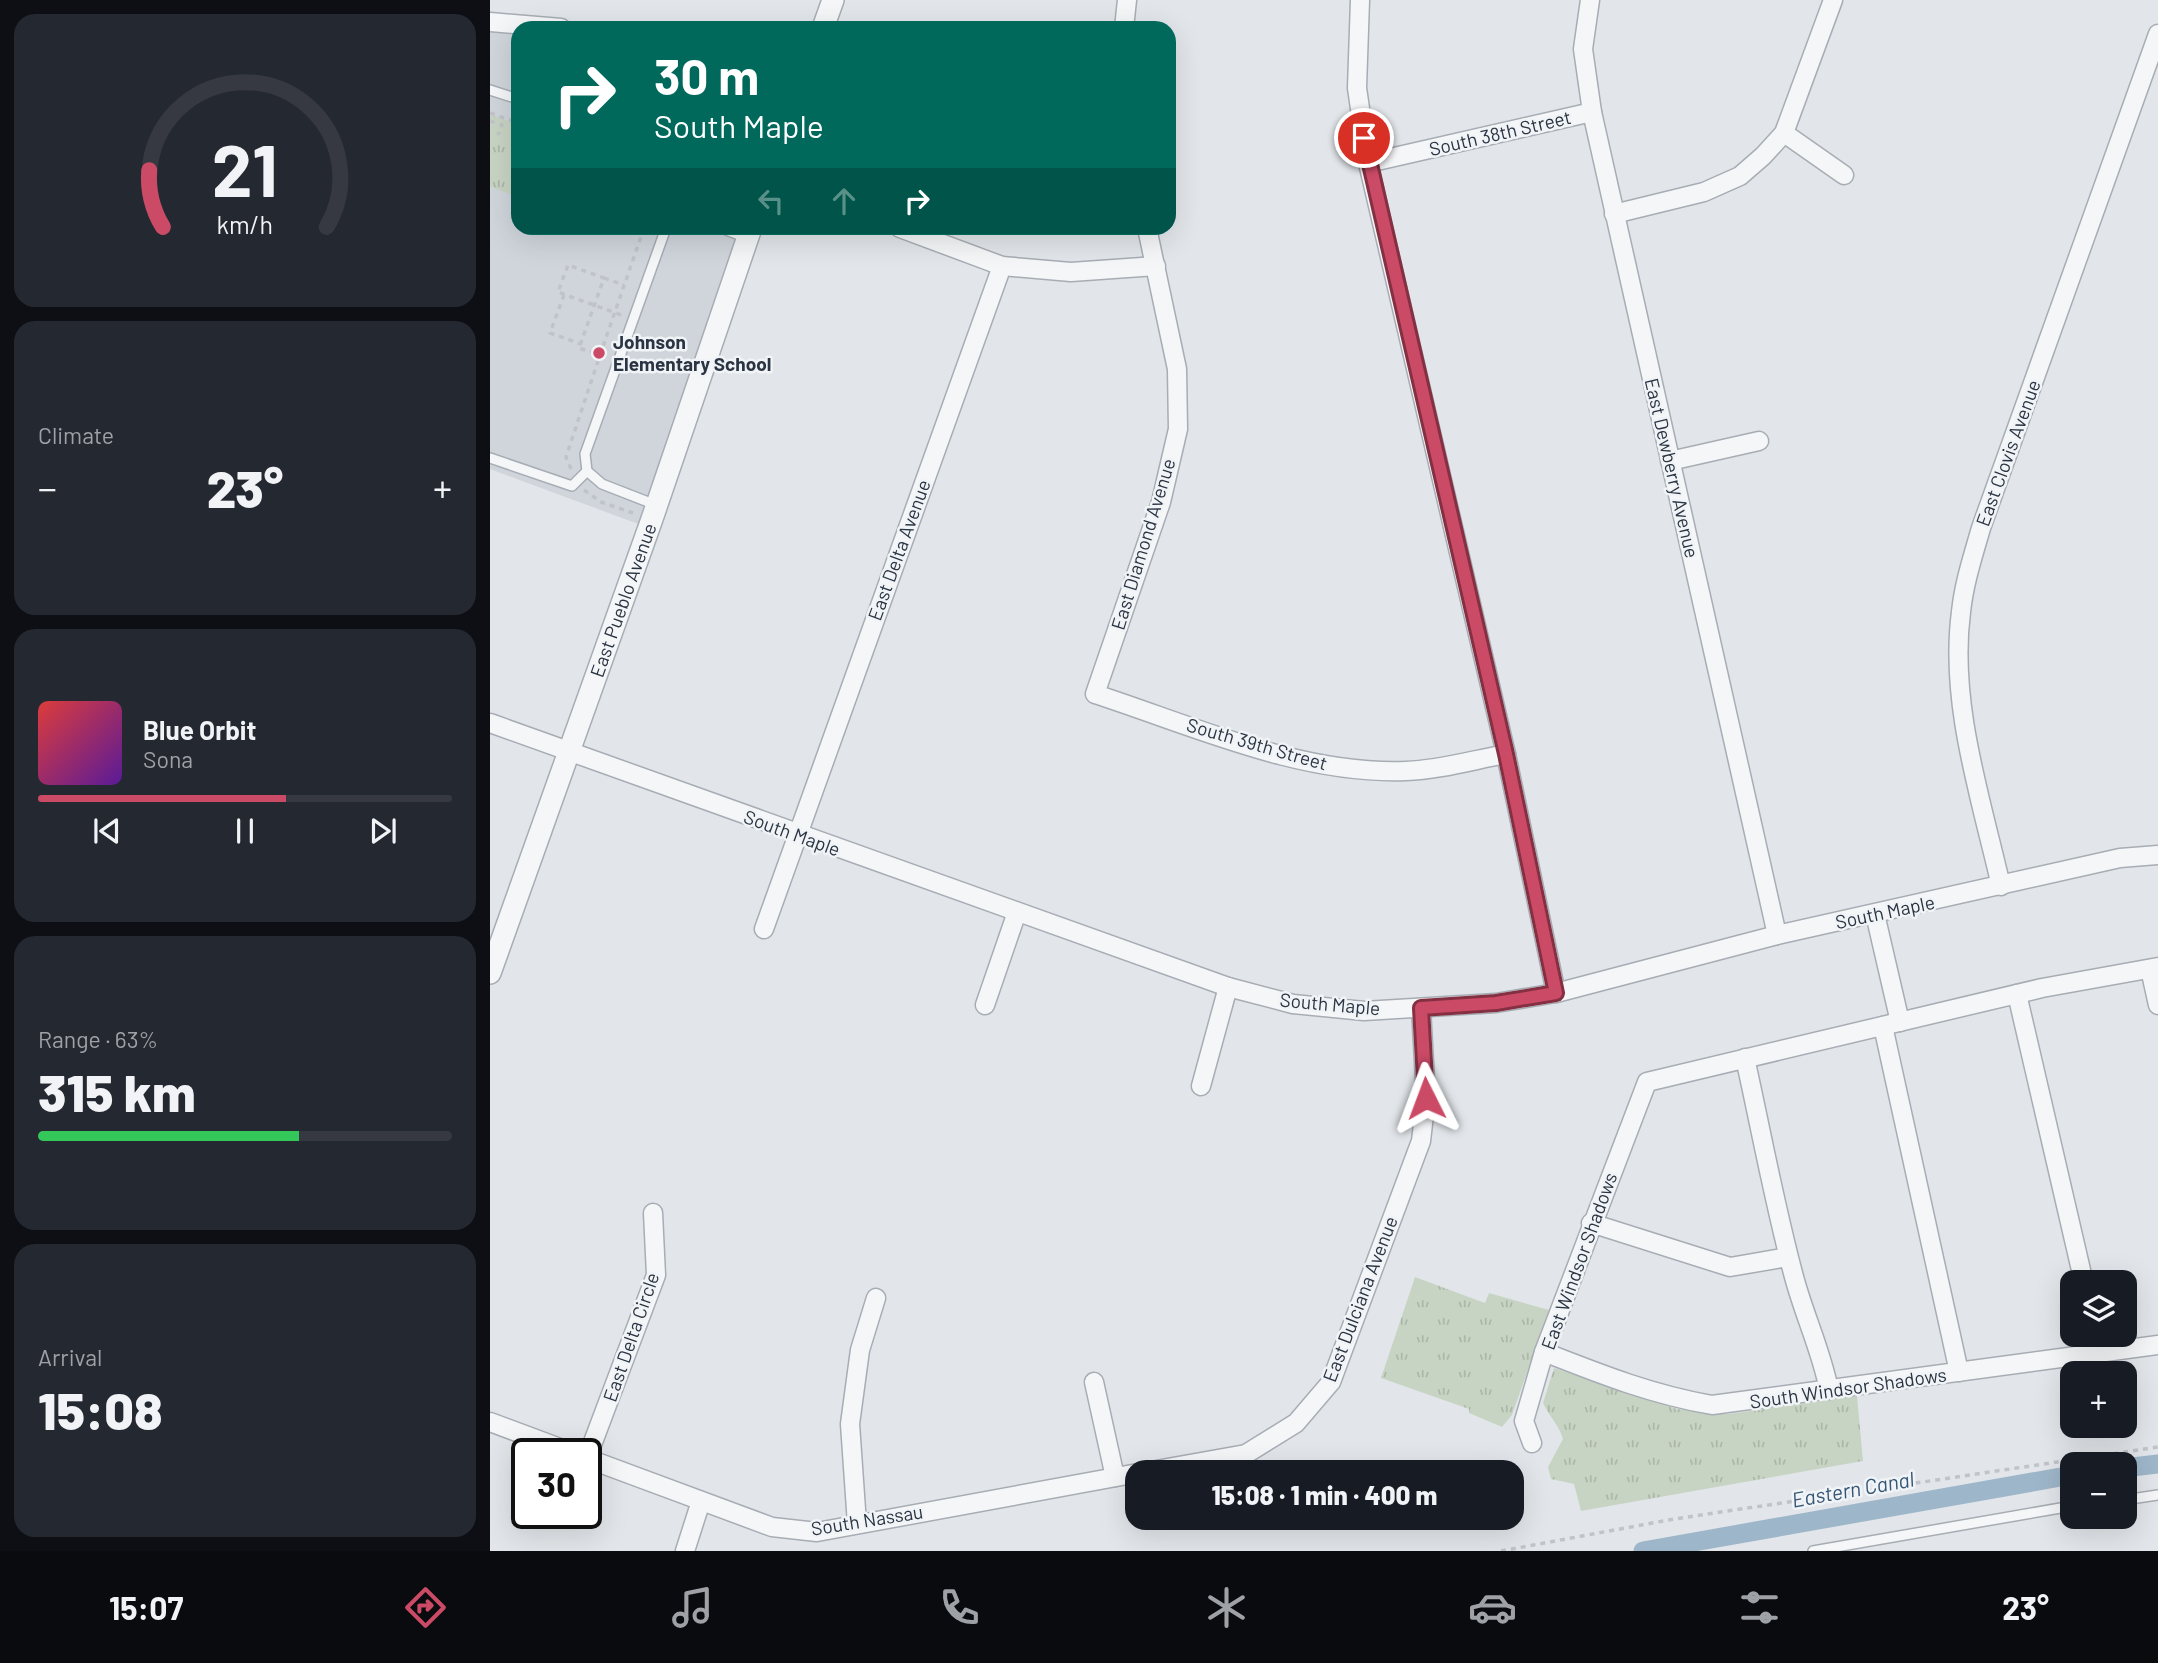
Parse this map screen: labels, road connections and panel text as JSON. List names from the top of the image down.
{
  "streets": {
    "street": [
      "South 38th Street",
      "East Clovis Avenue",
      "East Dewberry Avenue",
      "East Diamond Avenue",
      "East Delta Avenue",
      "East Pueblo Avenue",
      "South 39th Street",
      "South Maple",
      "East Windsor Shadows",
      "East Dulciana Avenue",
      "East Delta Circle",
      "South Windsor Shadows",
      "South Nassau"
    ]
  },
  "crossings": [
    ["South 38th Street", "East Dewberry Avenue"],
    ["East Clovis Avenue", "South Maple"],
    ["East Dewberry Avenue", "South Maple"],
    ["East Diamond Avenue", "South 39th Street"],
    ["East Delta Avenue", "South Maple"],
    ["East Pueblo Avenue", "South Maple"],
    ["South Maple", "East Dulciana Avenue"],
    ["East Windsor Shadows", "South Windsor Shadows"]
  ],
  "water": ["Eastern Canal"],
  "places": ["Johnson Elementary School"],
  "page": {
    "turn": ["30 m", "South Maple"],
    "tile": [
      "Climate",
      ["Range · 63%", "315 km"],
      ["Arrival", "15:08"]
    ],
    "heat": ["−", "23°", "+"],
    "song": ["Blue Orbit", "Sona"],
    "map_buttons": ["+", "−"],
    "limit": "30",
    "trip": "15:08 · 1 min · 400 m",
    "tabs": ["15:07", "23°"],
    "gauge": ["21", "km/h"]
  }
}
